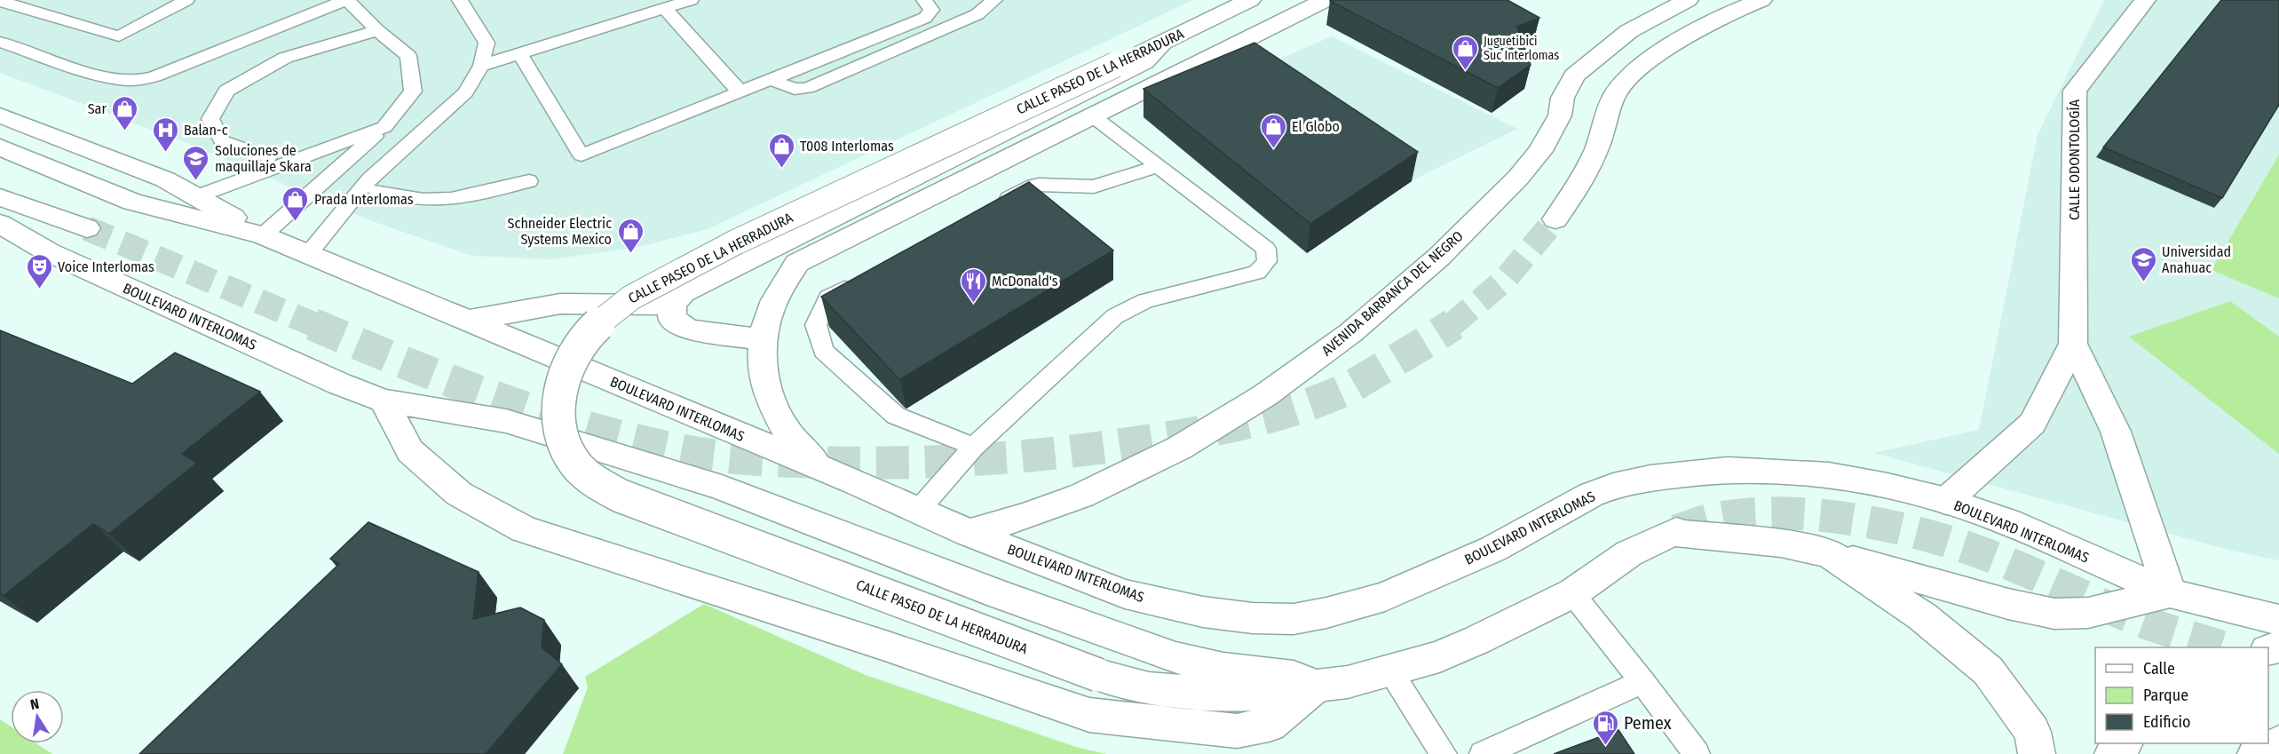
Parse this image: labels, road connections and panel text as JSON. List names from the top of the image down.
{
  "streets": {
    "main road": [
      "CALLE PASEO DE LA HERRADURA",
      "CALLE ODONTOLOGÍA",
      "AVENIDA BARRANCA DEL NEGRO",
      "BOULEVARD INTERLOMAS"
    ]
  },
  "crossings": [
    ["CALLE PASEO DE LA HERRADURA", "BOULEVARD INTERLOMAS"],
    ["AVENIDA BARRANCA DEL NEGRO", "BOULEVARD INTERLOMAS"]
  ],
  "places": {
    "shop": [
      "Juguetibici Suc Interlomas",
      "Sar",
      "El Globo",
      "T008 Interlomas",
      "Prada Interlomas",
      "Schneider Electric Systems Mexico"
    ],
    "hospital": ["Balan-c"],
    "school or university": ["Soluciones de maquillaje Skara", "Universidad Anahuac"],
    "theatre": ["Voice Interlomas"],
    "restaurant": ["McDonald's"],
    "fuel station": ["Pemex"]
  },
  "legend": ["Calle", "Parque", "Edificio"],
  "north": "top"
}
